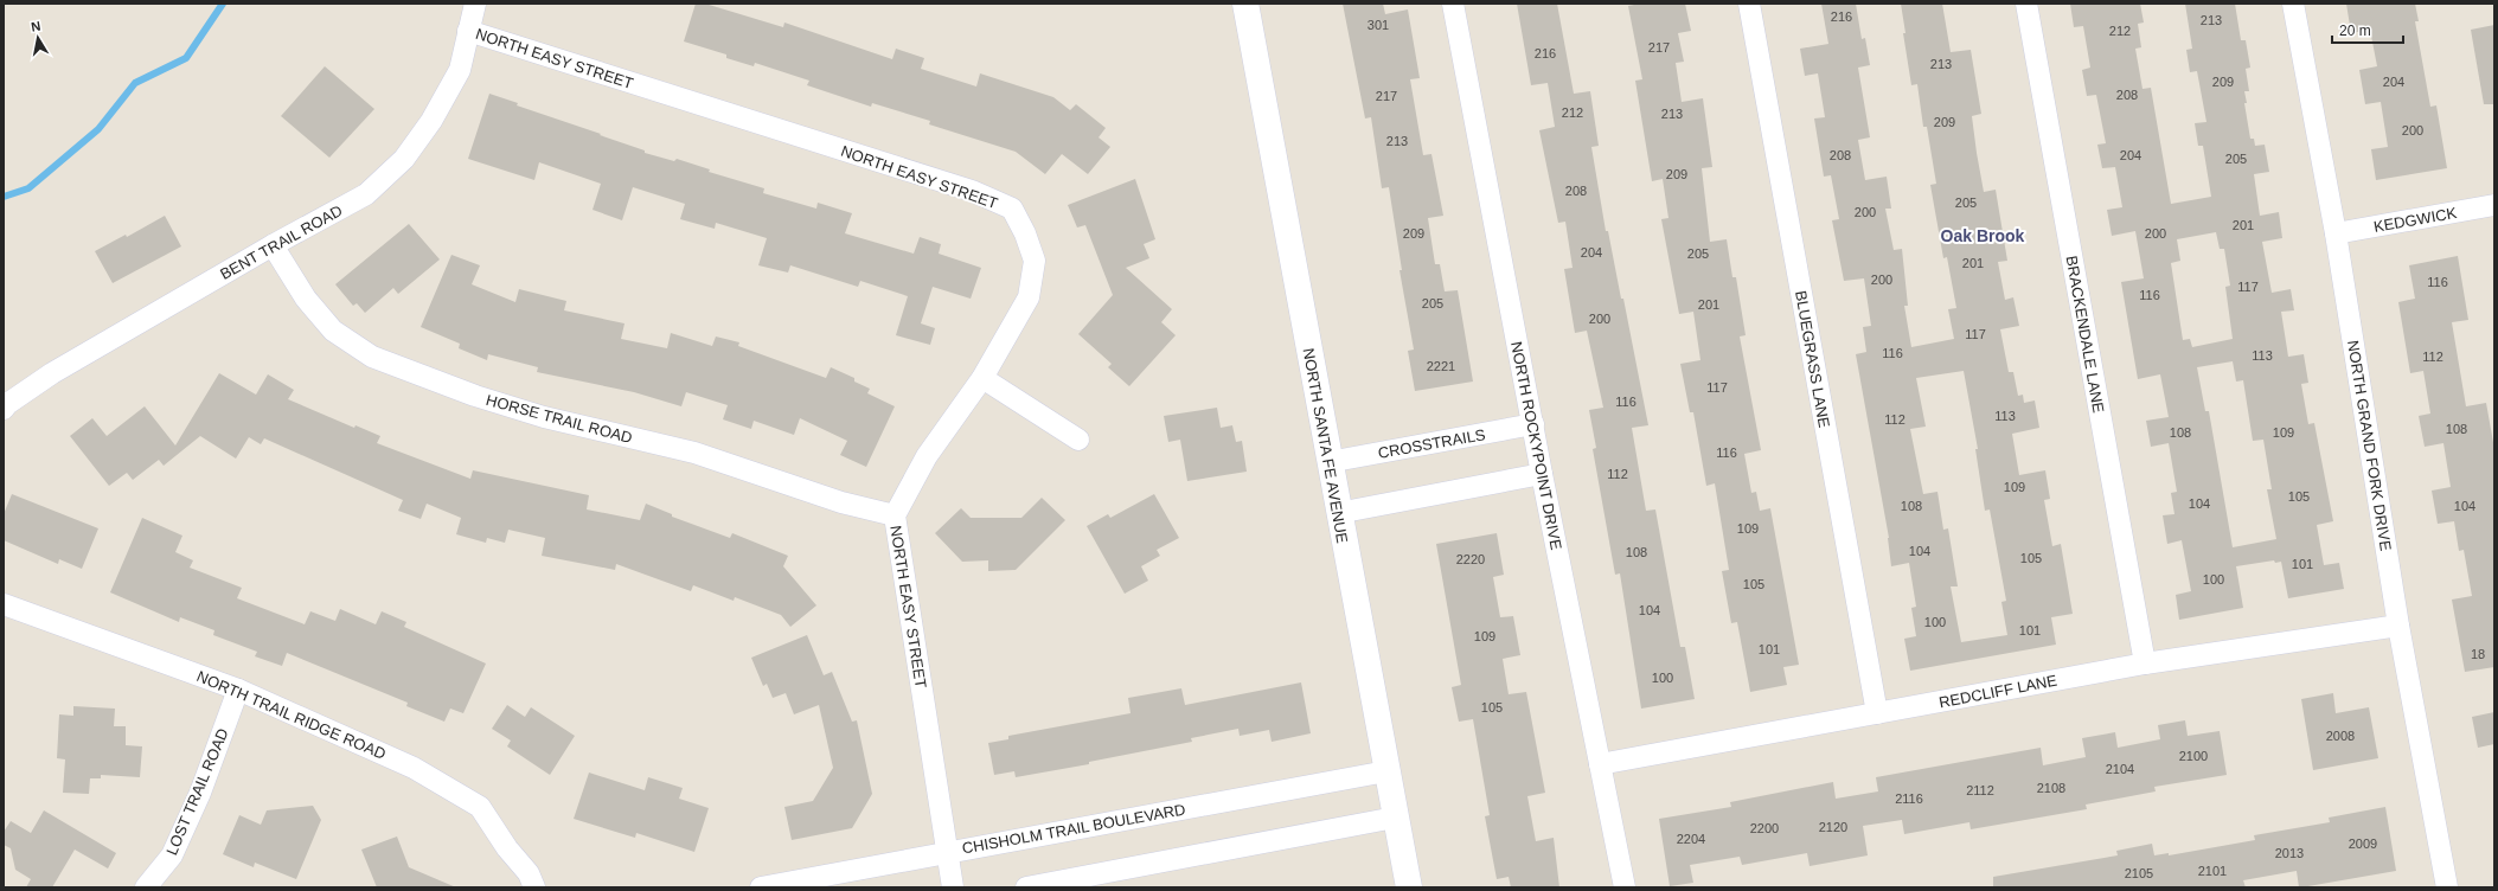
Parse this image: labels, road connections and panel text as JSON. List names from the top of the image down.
{
  "streets": {
    "main road": ["NORTH SANTA FE AVENUE"],
    "street": [
      "NORTH EASY STREET",
      "KEDGWICK",
      "BENT TRAIL ROAD",
      "BRACKENDALE LANE",
      "BLUEGRASS LANE",
      "HORSE TRAIL ROAD",
      "CROSSTRAILS",
      "NORTH ROCKYPOINT DRIVE",
      "NORTH GRAND FORK DRIVE",
      "REDCLIFF LANE",
      "NORTH TRAIL RIDGE ROAD",
      "LOST TRAIL ROAD",
      "CHISHOLM TRAIL BOULEVARD"
    ]
  },
  "crossings": [
    ["NORTH EASY STREET", "BENT TRAIL ROAD"],
    ["NORTH EASY STREET", "HORSE TRAIL ROAD"],
    ["NORTH EASY STREET", "CHISHOLM TRAIL BOULEVARD"],
    ["KEDGWICK", "NORTH GRAND FORK DRIVE"],
    ["BENT TRAIL ROAD", "HORSE TRAIL ROAD"],
    ["BRACKENDALE LANE", "REDCLIFF LANE"],
    ["BLUEGRASS LANE", "REDCLIFF LANE"],
    ["CROSSTRAILS", "NORTH SANTA FE AVENUE"],
    ["CROSSTRAILS", "NORTH ROCKYPOINT DRIVE"],
    ["NORTH SANTA FE AVENUE", "CHISHOLM TRAIL BOULEVARD"],
    ["NORTH ROCKYPOINT DRIVE", "REDCLIFF LANE"],
    ["NORTH GRAND FORK DRIVE", "REDCLIFF LANE"],
    ["NORTH TRAIL RIDGE ROAD", "LOST TRAIL ROAD"]
  ],
  "districts": ["Oak Brook"],
  "house_numbers": [
    "216",
    "213",
    "301",
    "212",
    "217",
    "216",
    "213",
    "209",
    "204",
    "208",
    "217",
    "212",
    "213",
    "209",
    "200",
    "213",
    "208",
    "204",
    "205",
    "209",
    "208",
    "205",
    "200",
    "201",
    "209",
    "200",
    "204",
    "205",
    "201",
    "200",
    "116",
    "117",
    "116",
    "205",
    "201",
    "200",
    "117",
    "116",
    "113",
    "112",
    "2221",
    "117",
    "116",
    "113",
    "112",
    "108",
    "108",
    "109",
    "116",
    "112",
    "109",
    "105",
    "104",
    "108",
    "104",
    "109",
    "104",
    "108",
    "105",
    "2220",
    "101",
    "100",
    "105",
    "104",
    "100",
    "101",
    "109",
    "101",
    "18",
    "100",
    "105",
    "2008",
    "2100",
    "2104",
    "2108",
    "2112",
    "2116",
    "2120",
    "2200",
    "2204",
    "2009",
    "2013",
    "2101",
    "2105"
  ],
  "scale_bar": "20 m",
  "north": "top"
}
